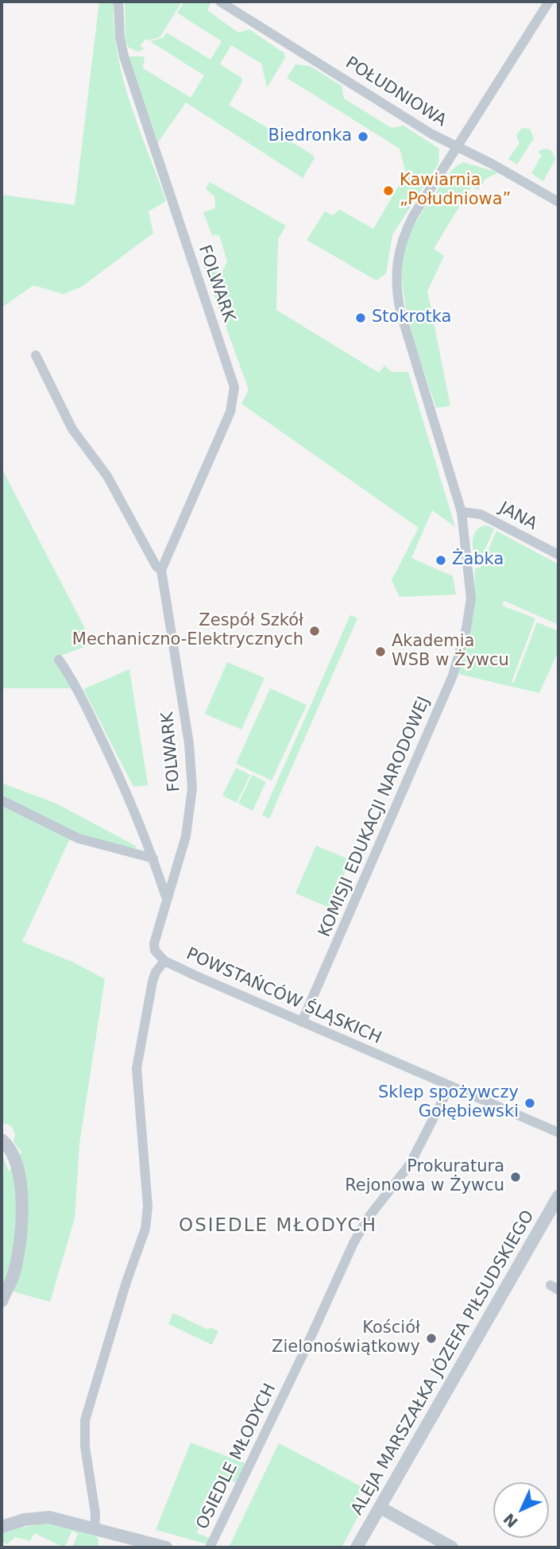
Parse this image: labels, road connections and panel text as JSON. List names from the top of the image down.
{
  "streets": {
    "street": [
      "POŁUDNIOWA",
      "FOLWARK",
      "JANA",
      "KOMISJI EDUKACJI NARODOWEJ",
      "POWSTAŃCÓW ŚLĄSKICH",
      "ALEJA MARSZAŁKA JÓZEFA PIŁSUDSKIEGO",
      "OSIEDLE MŁODYCH"
    ]
  },
  "crossings": [
    ["POŁUDNIOWA", "KOMISJI EDUKACJI NARODOWEJ"],
    ["FOLWARK", "POWSTAŃCÓW ŚLĄSKICH"],
    ["JANA", "KOMISJI EDUKACJI NARODOWEJ"],
    ["KOMISJI EDUKACJI NARODOWEJ", "POWSTAŃCÓW ŚLĄSKICH"],
    ["POWSTAŃCÓW ŚLĄSKICH", "OSIEDLE MŁODYCH"]
  ],
  "districts": ["OSIEDLE MŁODYCH"],
  "places": [
    "Biedronka",
    "Kawiarnia „Południowa”",
    "Stokrotka",
    "Żabka",
    "Zespół Szkół Mechaniczno-Elektrycznych",
    "Akademia WSB w Żywcu",
    "Sklep spożywczy Gołębiewski",
    "Prokuratura Rejonowa w Żywcu",
    "Kościół Zielonoświątkowy"
  ],
  "north": "bottom left"
}
